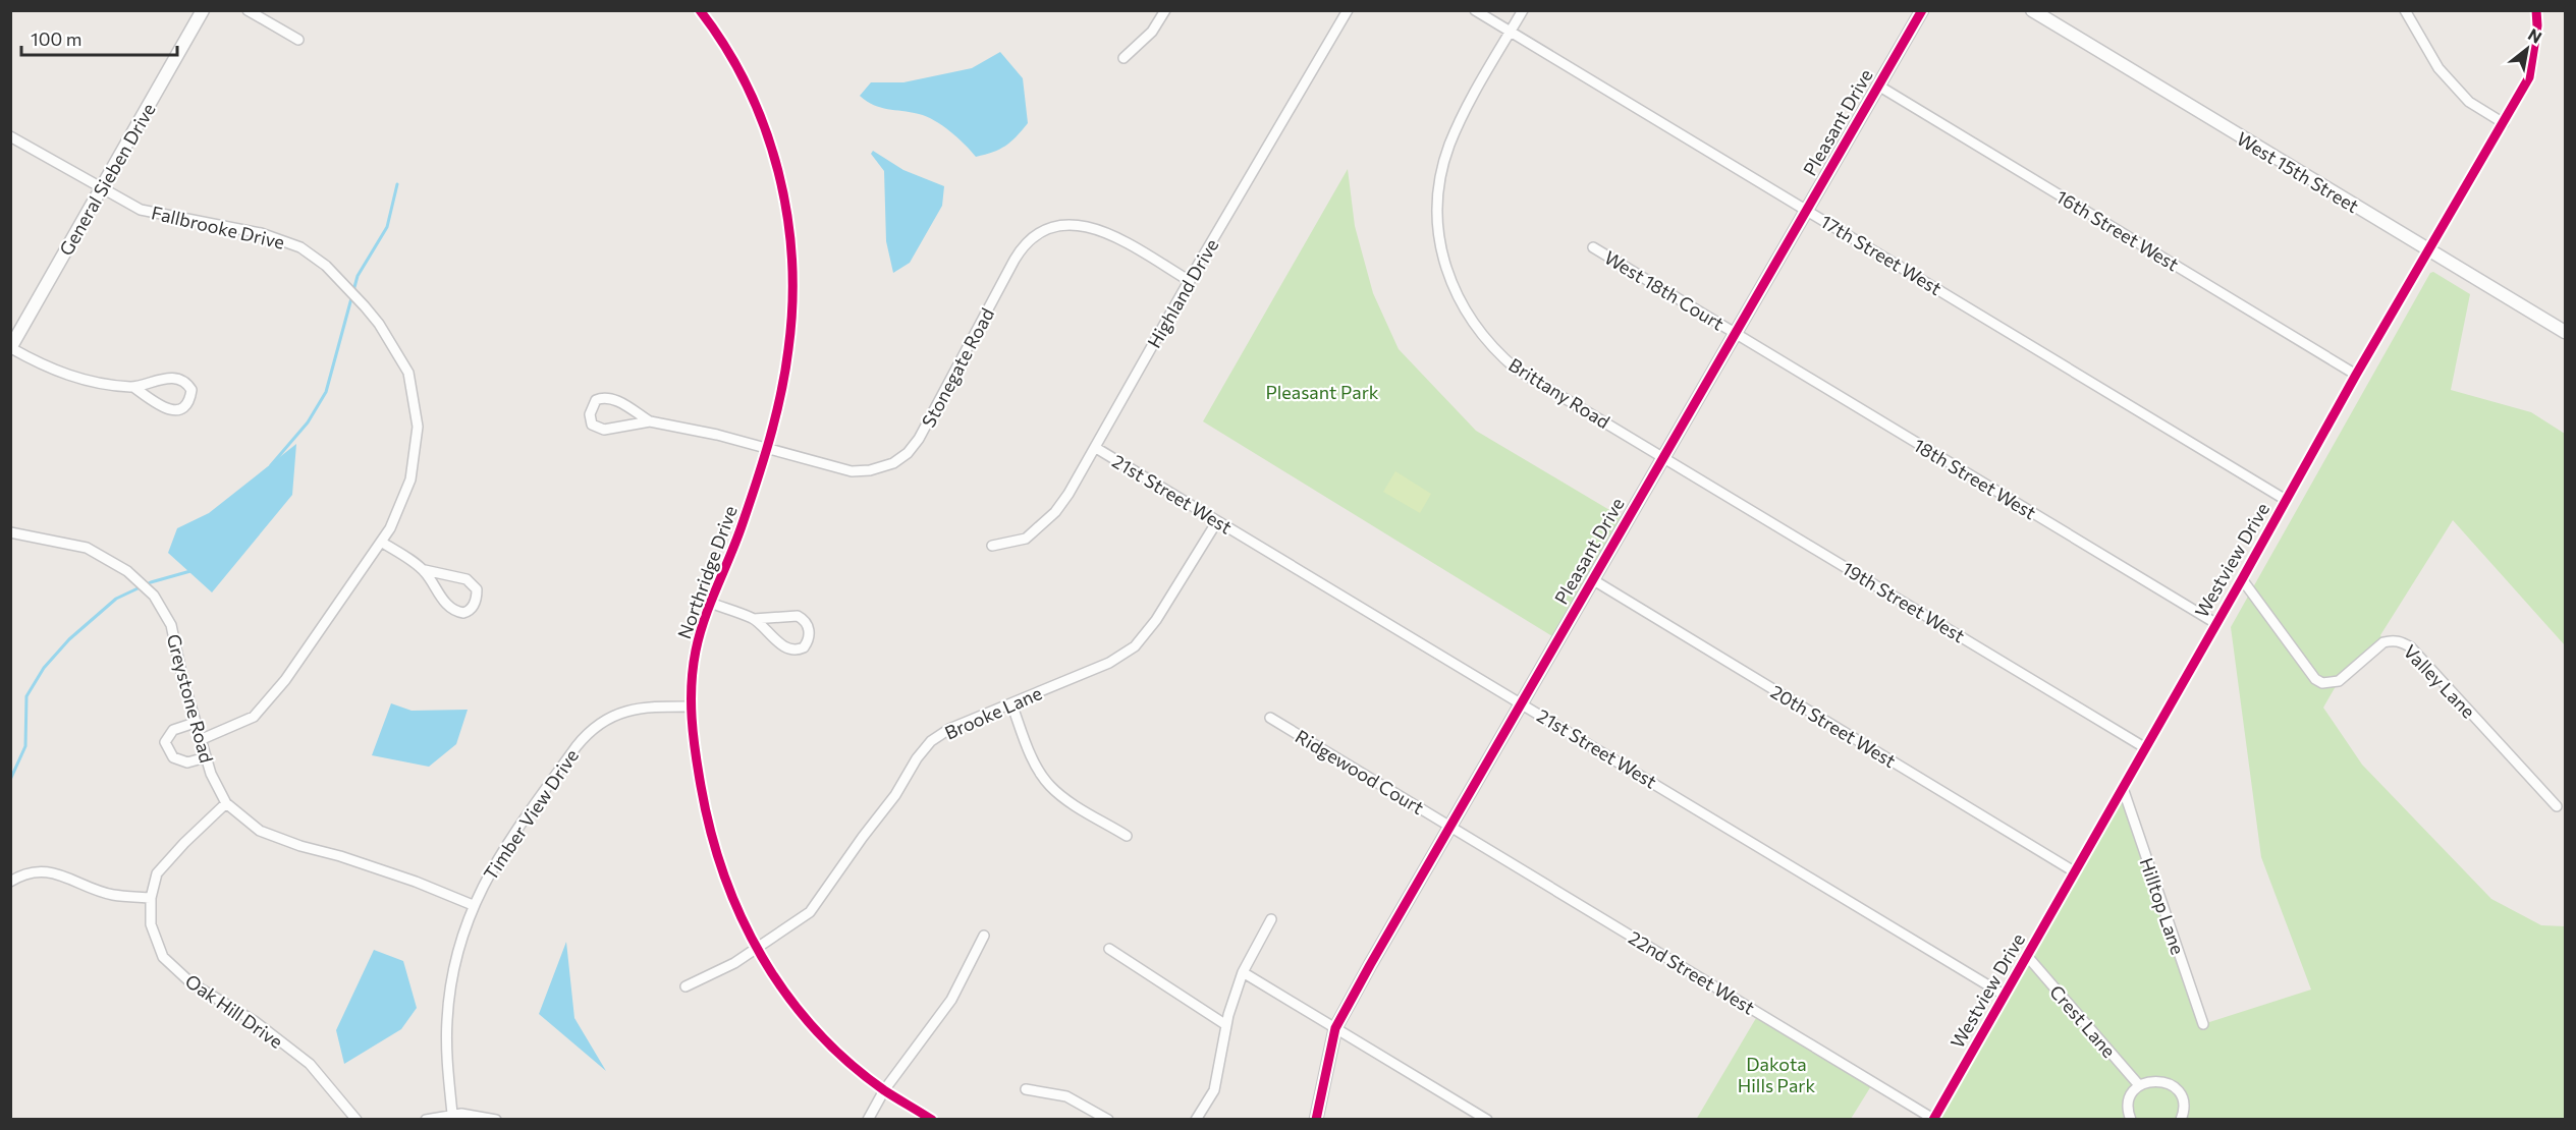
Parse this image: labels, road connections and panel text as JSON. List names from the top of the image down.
{
  "streets": {
    "street": [
      "Pleasant Drive",
      "West 15th Street",
      "General Sieben Drive",
      "Fallbrooke Drive",
      "16th Street West",
      "17th Street West",
      "West 18th Court",
      "Highland Drive",
      "Stonegate Road",
      "Brittany Road",
      "18th Street West",
      "21st Street West",
      "Westview Drive",
      "Northridge Drive",
      "19th Street West",
      "Valley Lane",
      "Greystone Road",
      "Brooke Lane",
      "20th Street West",
      "Ridgewood Court",
      "Timber View Drive",
      "Hilltop Lane",
      "22nd Street West",
      "Oak Hill Drive",
      "Crest Lane"
    ]
  },
  "crossings": [
    ["Pleasant Drive", "16th Street West"],
    ["Pleasant Drive", "17th Street West"],
    ["Pleasant Drive", "West 18th Court"],
    ["Pleasant Drive", "Brittany Road"],
    ["Pleasant Drive", "18th Street West"],
    ["Pleasant Drive", "21st Street West"],
    ["Pleasant Drive", "19th Street West"],
    ["Pleasant Drive", "20th Street West"],
    ["Pleasant Drive", "Ridgewood Court"],
    ["Pleasant Drive", "22nd Street West"],
    ["West 15th Street", "Westview Drive"],
    ["General Sieben Drive", "Fallbrooke Drive"],
    ["Fallbrooke Drive", "Greystone Road"],
    ["16th Street West", "Westview Drive"],
    ["17th Street West", "Brittany Road"],
    ["17th Street West", "Westview Drive"],
    ["West 18th Court", "18th Street West"],
    ["Highland Drive", "Stonegate Road"],
    ["Highland Drive", "21st Street West"],
    ["Stonegate Road", "Northridge Drive"],
    ["Brittany Road", "19th Street West"],
    ["18th Street West", "Westview Drive"],
    ["21st Street West", "Westview Drive"],
    ["21st Street West", "Brooke Lane"],
    ["Westview Drive", "19th Street West"],
    ["Westview Drive", "Valley Lane"],
    ["Westview Drive", "20th Street West"],
    ["Westview Drive", "Hilltop Lane"],
    ["Westview Drive", "22nd Street West"],
    ["Westview Drive", "Crest Lane"],
    ["Northridge Drive", "Brooke Lane"],
    ["Northridge Drive", "Timber View Drive"],
    ["Greystone Road", "Timber View Drive"],
    ["Greystone Road", "Oak Hill Drive"],
    ["Ridgewood Court", "22nd Street West"]
  ],
  "parks": ["Pleasant Park", "Dakota Hills Park"],
  "scale_bar": "100 m",
  "north": "top right"
}
